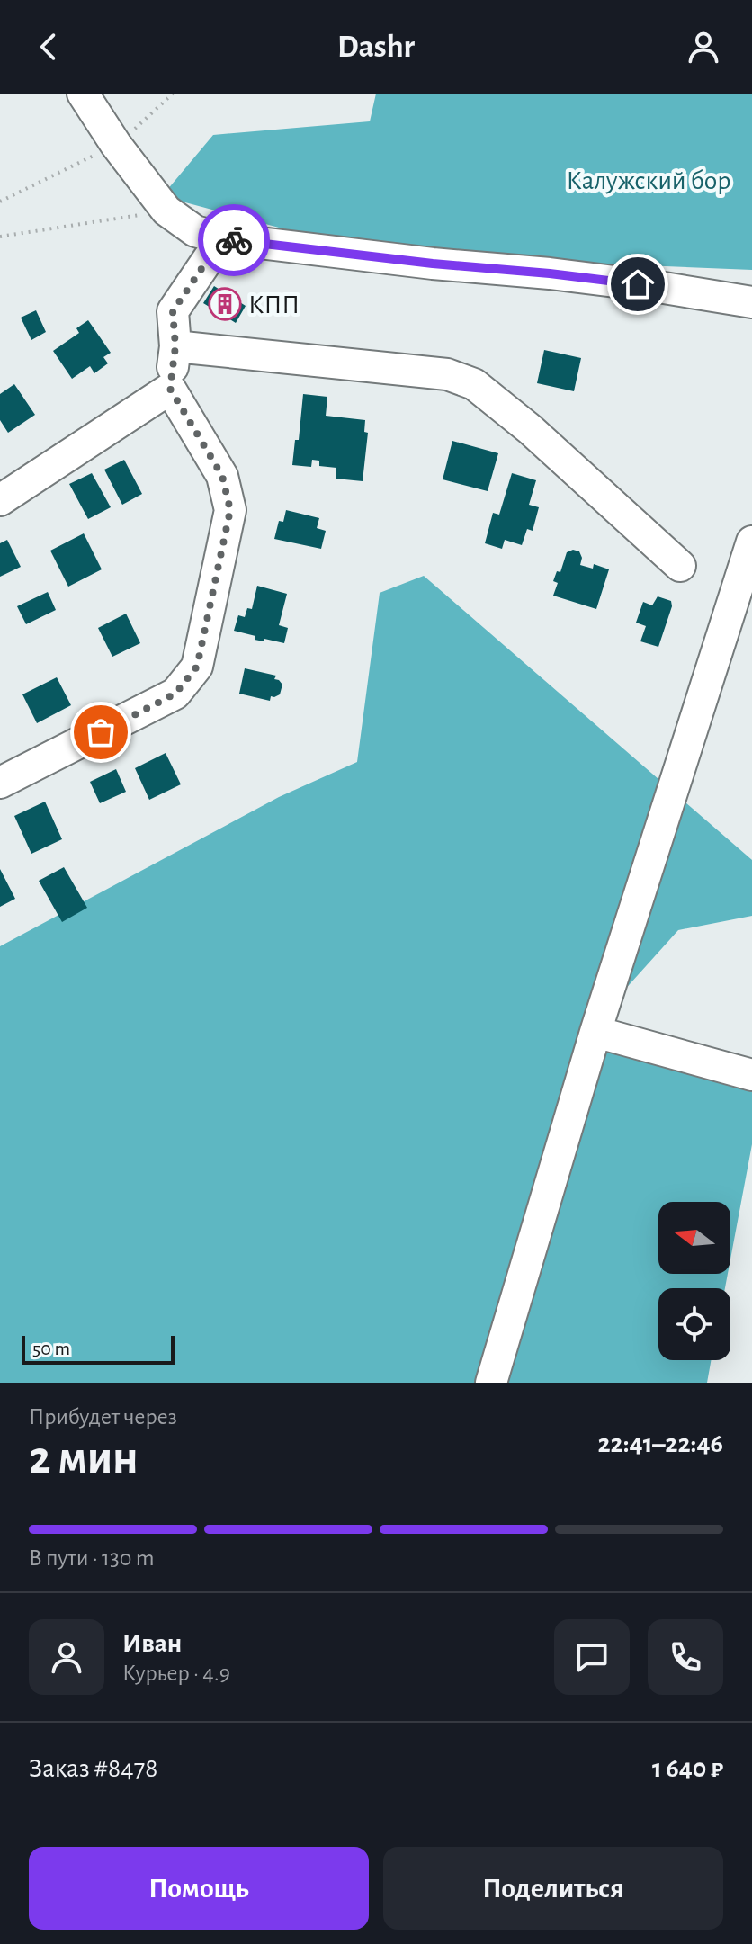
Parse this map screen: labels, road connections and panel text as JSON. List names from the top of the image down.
{
  "parks": ["Калужский бор"],
  "places": {
    "building": ["КПП"]
  },
  "scale_bar": "50 m",
  "north": "left",
  "page": {
    "header": "Dashr",
    "scale": "50 m",
    "heading": ["2 мин", "Прибудет через", "22:41–22:46"],
    "panel": [
      "Иван",
      "Курьер · 4.9",
      "Заказ #8478",
      "1 640 ₽"
    ],
    "bar": "В пути · 130 m",
    "buttons": ["Помощь", "Поделиться"]
  }
}
